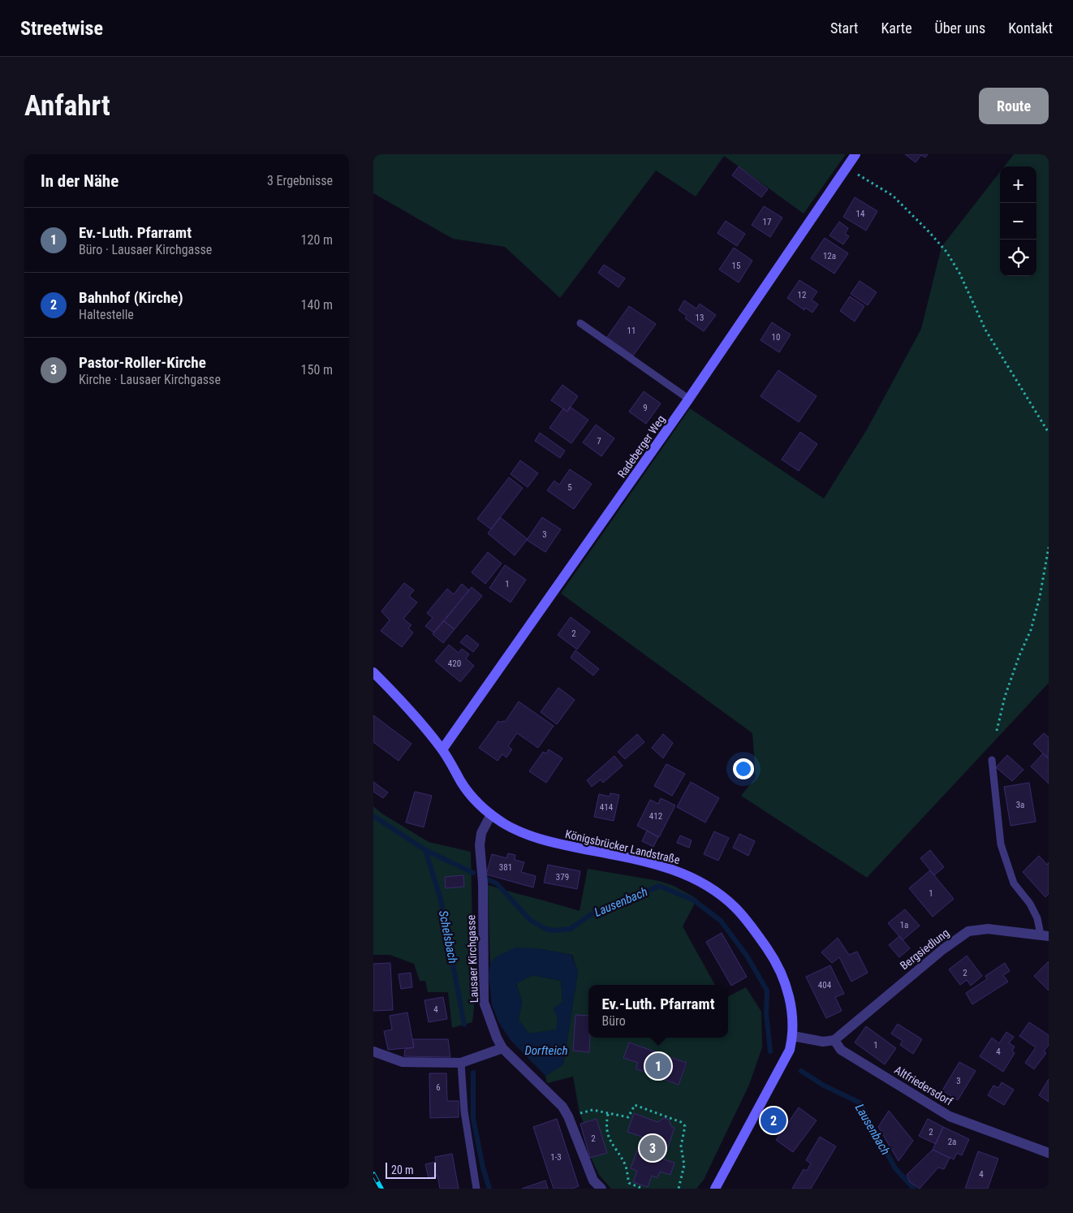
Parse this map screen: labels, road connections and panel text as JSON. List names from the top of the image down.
{
  "streets": {
    "main road": ["Radeberger Weg", "Königsbrücker Landstraße"],
    "street": ["Bergsiedlung", "Lausaer Kirchgasse", "Altfriedersdorf"]
  },
  "crossings": [
    ["Radeberger Weg", "Königsbrücker Landstraße"],
    ["Königsbrücker Landstraße", "Lausaer Kirchgasse"],
    ["Bergsiedlung", "Altfriedersdorf"]
  ],
  "water": ["Lausenbach", "Schelsbach", "Dorfteich"],
  "house_numbers": [
    "14",
    "17",
    "12a",
    "15",
    "12",
    "13",
    "11",
    "10",
    "9",
    "7",
    "5",
    "3",
    "1",
    "2",
    "420",
    "3a",
    "414",
    "412",
    "381",
    "379",
    "1",
    "1a",
    "2",
    "404",
    "4",
    "1",
    "4",
    "3",
    "6",
    "2",
    "2",
    "2a",
    "1-3",
    "4"
  ],
  "scale_bar": "20 m",
  "page": {
    "header": "Streetwise",
    "nav": [
      "Start",
      "Karte",
      "Über uns",
      "Kontakt"
    ],
    "buttons": "Route",
    "title": "Anfahrt",
    "heading": ["In der Nähe", "3 Ergebnisse"],
    "map_buttons": ["+", "−"],
    "list": [
      {
        "mark": "1",
        "name": "Ev.-Luth. Pfarramt",
        "note": "Büro · Lausaer Kirchgasse",
        "value": "120 m"
      },
      {
        "mark": "2",
        "name": "Bahnhof (Kirche)",
        "note": "Haltestelle",
        "value": "140 m"
      },
      {
        "mark": "3",
        "name": "Pastor-Roller-Kirche",
        "note": "Kirche · Lausaer Kirchgasse",
        "value": "150 m"
      }
    ],
    "popup": ["Ev.-Luth. Pfarramt", "Büro"],
    "pins": ["1", "2", "3"],
    "scale": "20 m"
  }
}
